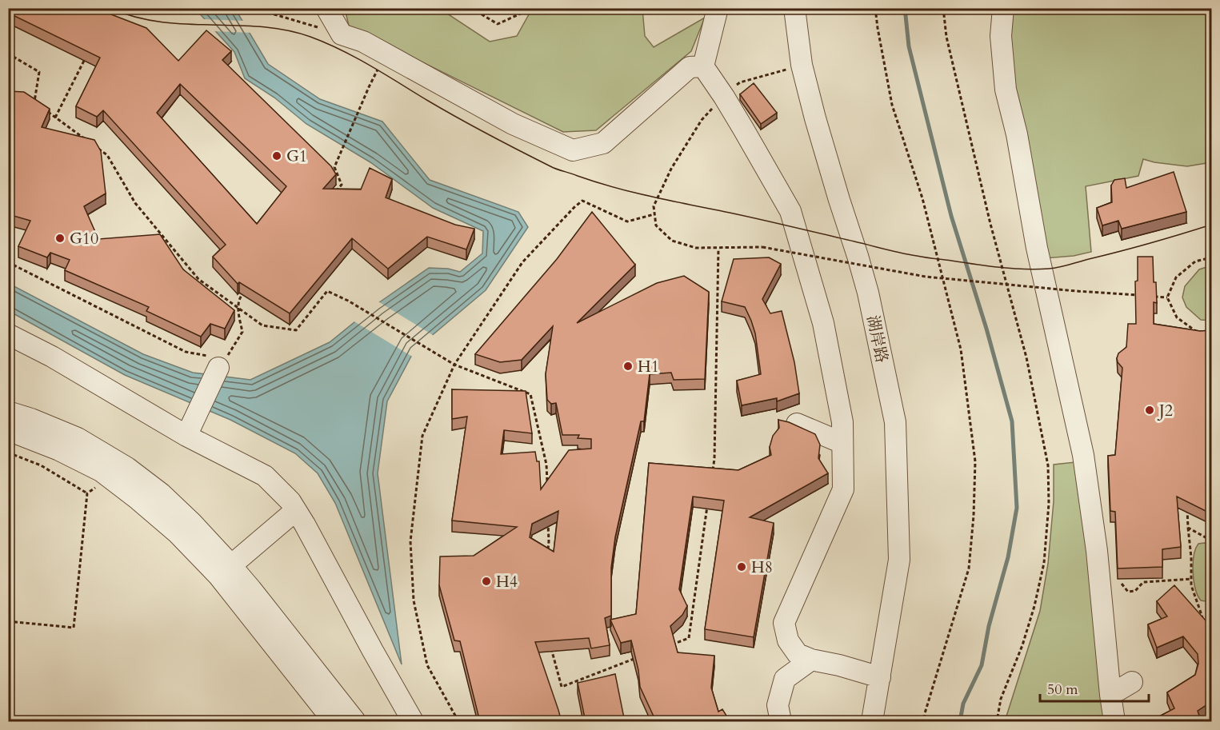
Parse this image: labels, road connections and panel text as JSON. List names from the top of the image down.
{
  "streets": {
    "street": ["湖岸路"]
  },
  "places": [
    "G1",
    "G10",
    "H1",
    "J2",
    "H8",
    "H4"
  ],
  "scale_bar": "50 m"
}
